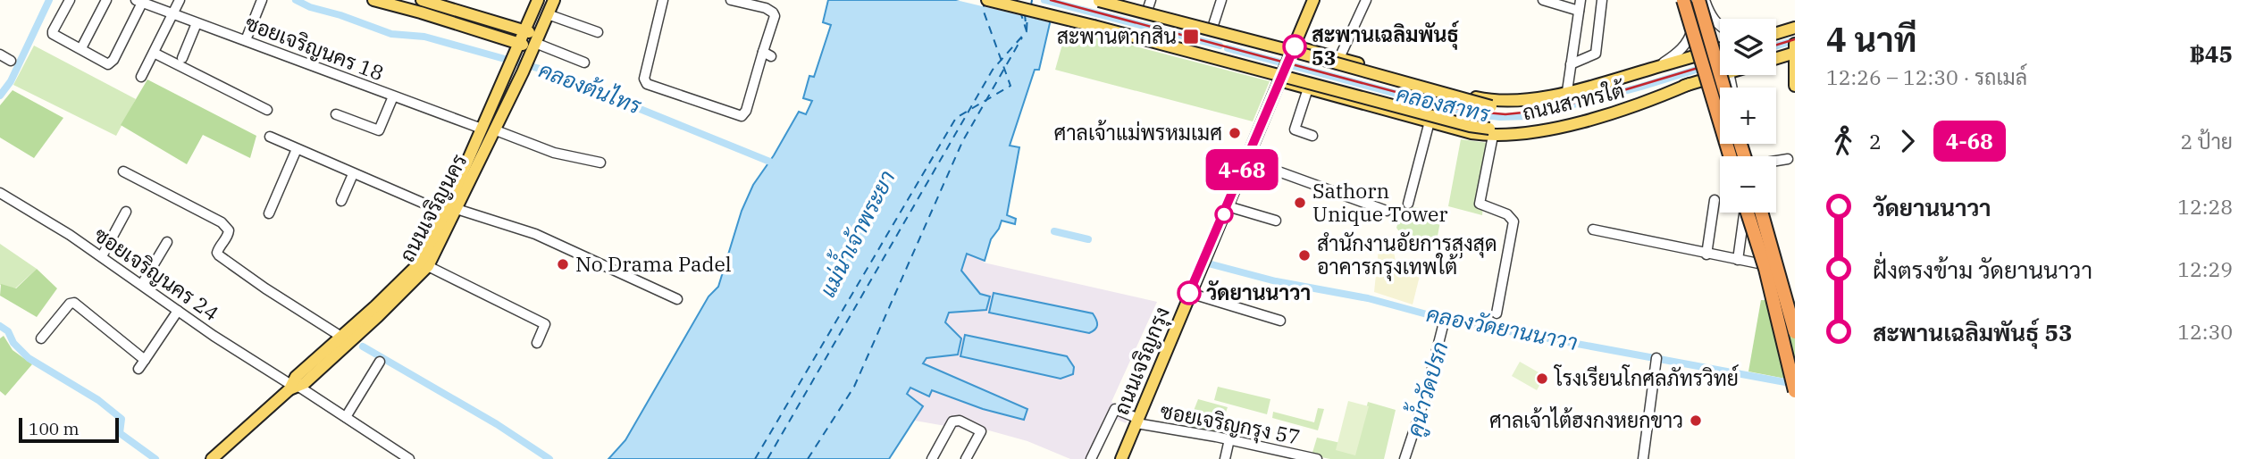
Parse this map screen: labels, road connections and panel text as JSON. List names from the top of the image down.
{
  "streets": {
    "main road": ["ถนนสาทรใต้", "ถนนเจริญนคร", "ถนนเจริญกรุง"],
    "street": ["ซอยเจริญนคร 18", "ซอยเจริญนคร 24", "ซอยเจริญกรุง 57"]
  },
  "crossings": [
    ["ซอยเจริญนคร 18", "ถนนเจริญนคร"],
    ["ถนนสาทรใต้", "ถนนเจริญกรุง"],
    ["ถนนเจริญนคร", "ซอยเจริญนคร 24"],
    ["ถนนเจริญกรุง", "ซอยเจริญกรุง 57"]
  ],
  "water": [
    "คลองต้นไทร",
    "คลองสาทร",
    "แม่น้ำเจ้าพระยา",
    "คลองวัดยานนาวา",
    "คูน้ำวัดปรก"
  ],
  "places": {
    "transit": ["สะพานตากสิน"],
    "other": [
      "สะพานเฉลิมพันธุ์ 53",
      "ศาลเจ้าแม่พรหมเมศ",
      "Sathorn Unique Tower",
      "สำนักงานอัยการสูงสุด อาคารกรุงเทพใต้",
      "No Drama Padel",
      "วัดยานนาวา",
      "โรงเรียนโกศลภัทรวิทย์",
      "ศาลเจ้าไต้ฮงกงหยกขาว"
    ]
  },
  "lines": ["bus line 4-68"],
  "scale_bar": "100 m",
  "page": {
    "on_map": "4-68",
    "heading": ["4 นาที", "12:26 – 12:30 · รถเมล์", "฿45"],
    "map_buttons": ["+", "−"],
    "legs": ["2", "4-68", "2 ป้าย"],
    "list": [
      {
        "name": "วัดยานนาวา",
        "value": "12:28"
      },
      {
        "name": "ฝั่งตรงข้าม วัดยานนาวา",
        "value": "12:29"
      },
      {
        "name": "สะพานเฉลิมพันธุ์ 53",
        "value": "12:30"
      }
    ],
    "scale": "100 m"
  }
}
